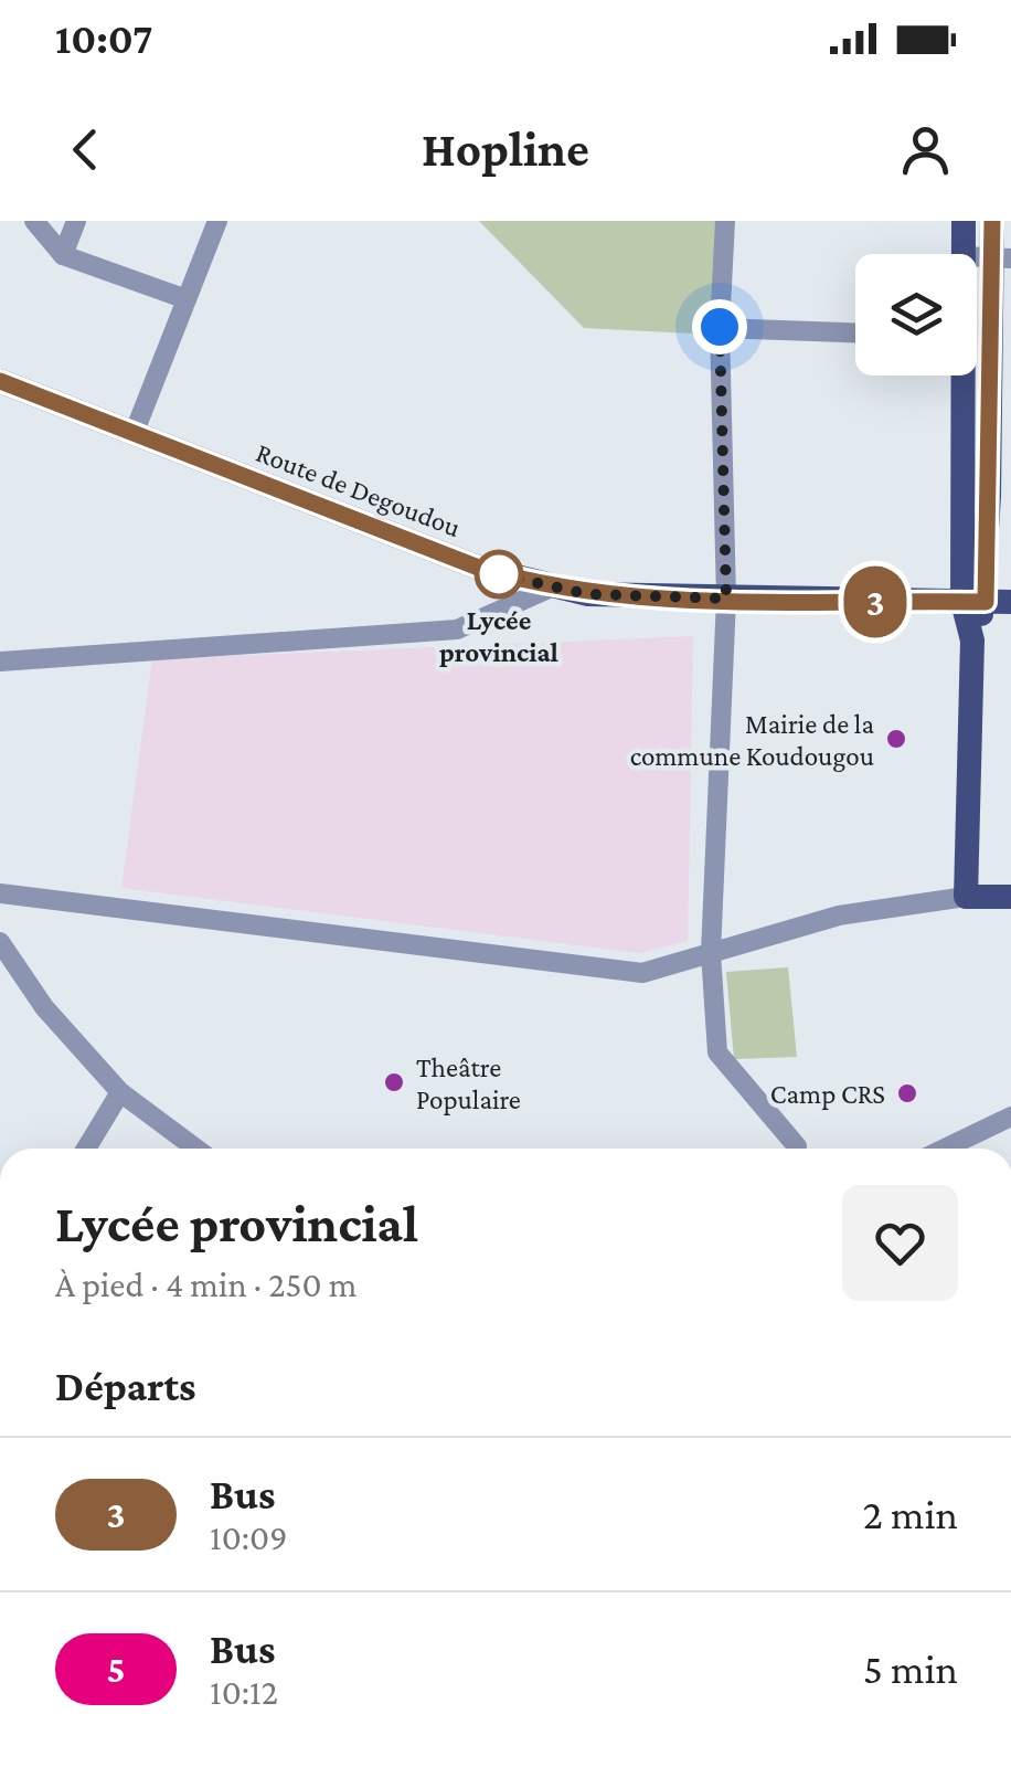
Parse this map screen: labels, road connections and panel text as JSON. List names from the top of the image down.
{
  "streets": {
    "main road": ["Route de Degoudou"]
  },
  "places": [
    "Lycée provincial",
    "Mairie de la commune Koudougou",
    "Theâtre Populaire",
    "Camp CRS"
  ],
  "lines": ["bus line 3"],
  "page": {
    "status": "10:07",
    "header": "Hopline",
    "on_map": "3",
    "heading": [
      ["Lycée provincial", "À pied · 4 min · 250 m"],
      "Départs"
    ],
    "list": [
      {
        "mark": "3",
        "name": "Bus",
        "note": "10:09",
        "value": "2 min"
      },
      {
        "mark": "5",
        "name": "Bus",
        "note": "10:12",
        "value": "5 min"
      }
    ]
  }
}
